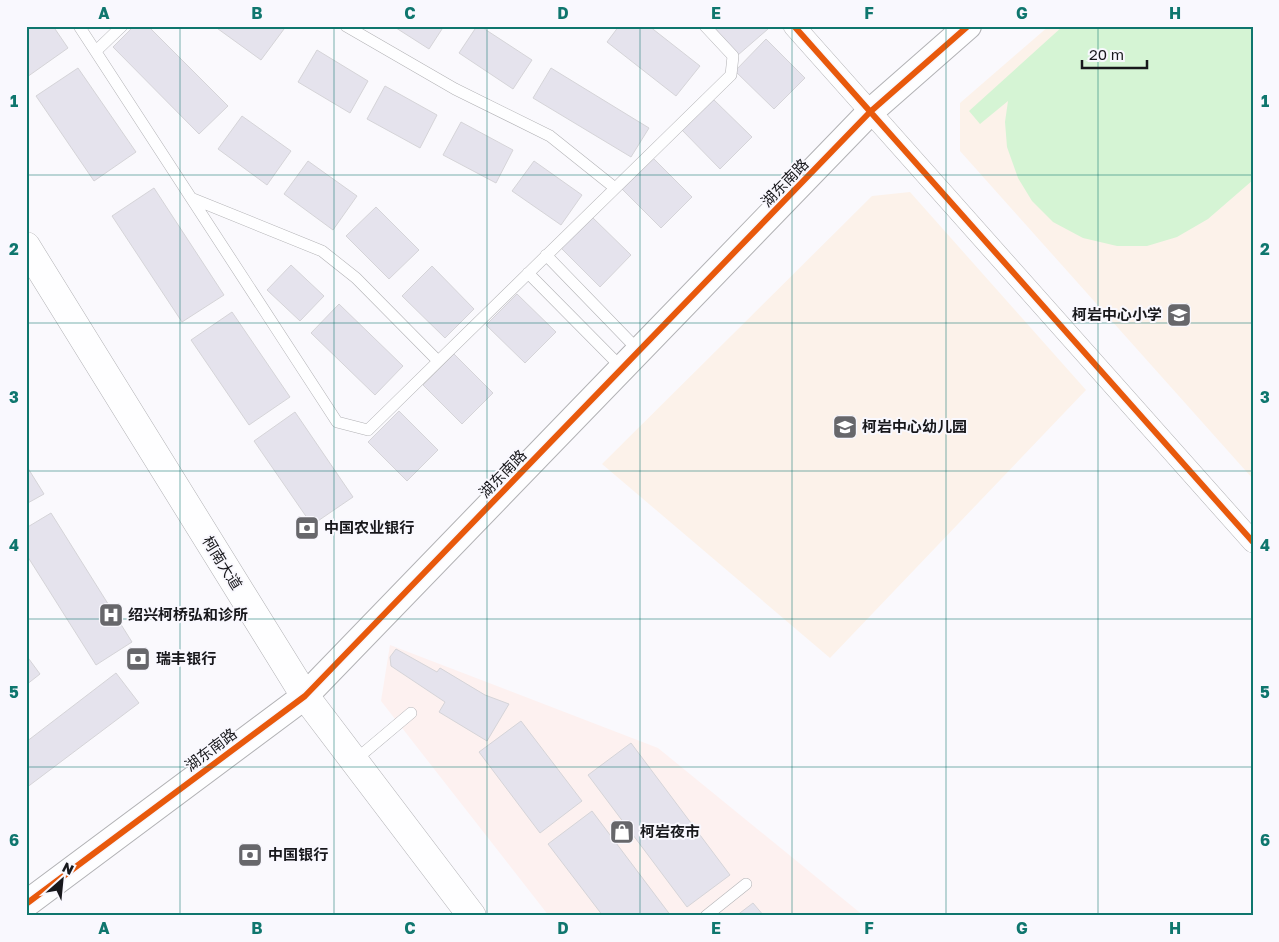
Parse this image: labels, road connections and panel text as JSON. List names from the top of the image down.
{
  "streets": {
    "main road": ["柯南大道"],
    "street": ["湖东南路"]
  },
  "crossings": [
    ["湖东南路", "柯南大道"]
  ],
  "places": {
    "school or university": ["柯岩中心小学", "柯岩中心幼儿园"],
    "bank": ["中国农业银行", "瑞丰银行", "中国银行"],
    "hospital": ["绍兴柯桥弘和诊所"],
    "shop": ["柯岩夜市"]
  },
  "scale_bar": "20 m",
  "north": "top right",
  "grid": {
    "columns": [
      "A",
      "B",
      "C",
      "D",
      "E",
      "F",
      "G",
      "H"
    ],
    "rows": [
      "1",
      "2",
      "3",
      "4",
      "5",
      "6"
    ]
  }
}
